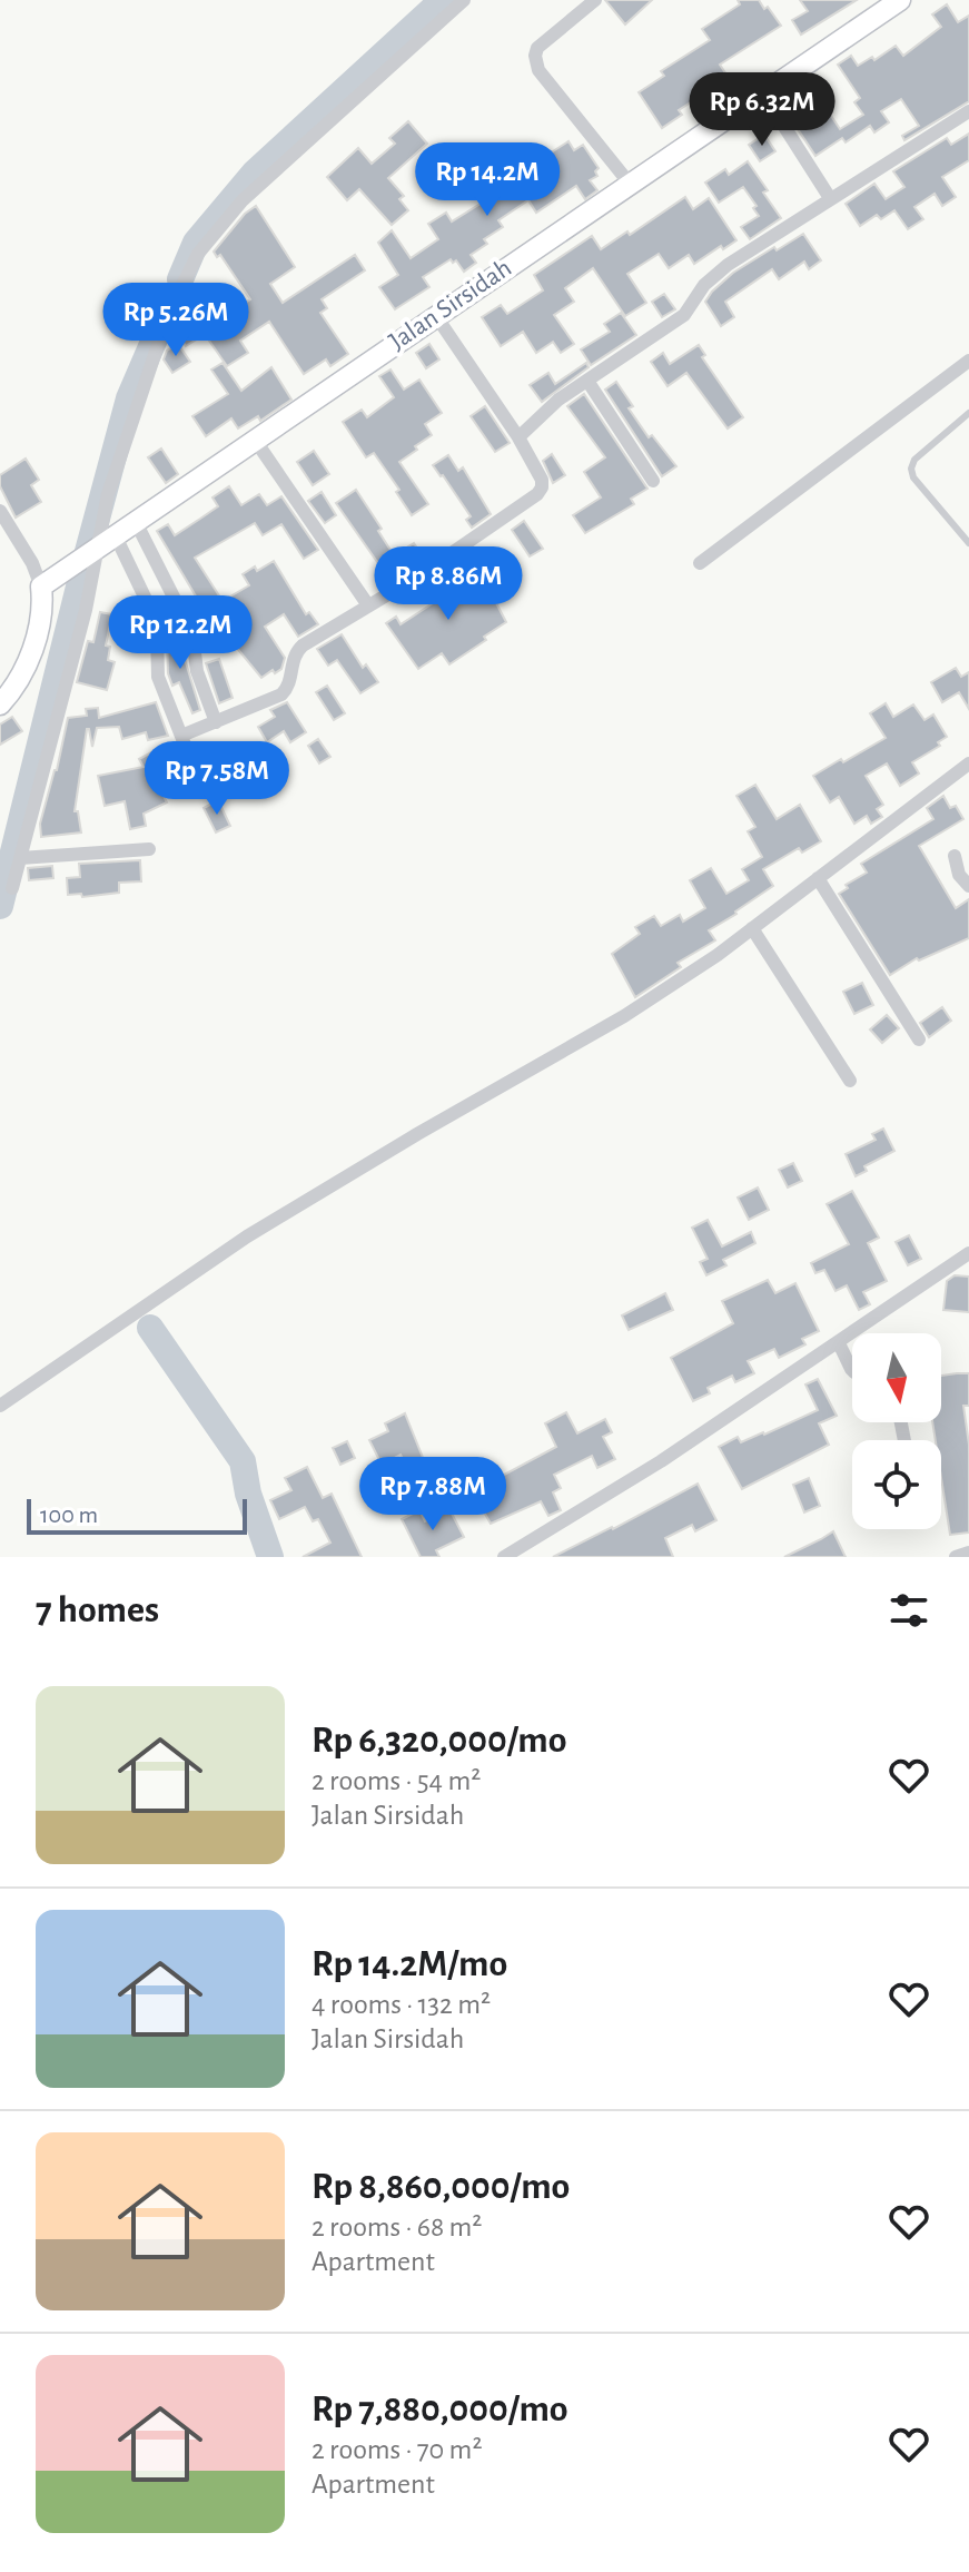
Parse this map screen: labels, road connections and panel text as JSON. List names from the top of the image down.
{
  "streets": {
    "street": ["Jalan Sirsidah"]
  },
  "scale_bar": "100 m",
  "north": "bottom",
  "page": {
    "price": [
      "Rp 6.32M",
      "Rp 14.2M",
      "Rp 5.26M",
      "Rp 8.86M",
      "Rp 12.2M",
      "Rp 7.58M",
      "Rp 7.88M"
    ],
    "scale": "100 m",
    "heading": "7 homes",
    "list": [
      {
        "name": "Rp 6,320,000/mo",
        "note": "2 rooms · 54 m² · Jalan Sirsidah"
      },
      {
        "name": "Rp 14.2M/mo",
        "note": "4 rooms · 132 m² · Jalan Sirsidah"
      },
      {
        "name": "Rp 8,860,000/mo",
        "note": "2 rooms · 68 m² · Apartment"
      },
      {
        "name": "Rp 7,880,000/mo",
        "note": "2 rooms · 70 m² · Apartment"
      }
    ]
  }
}
